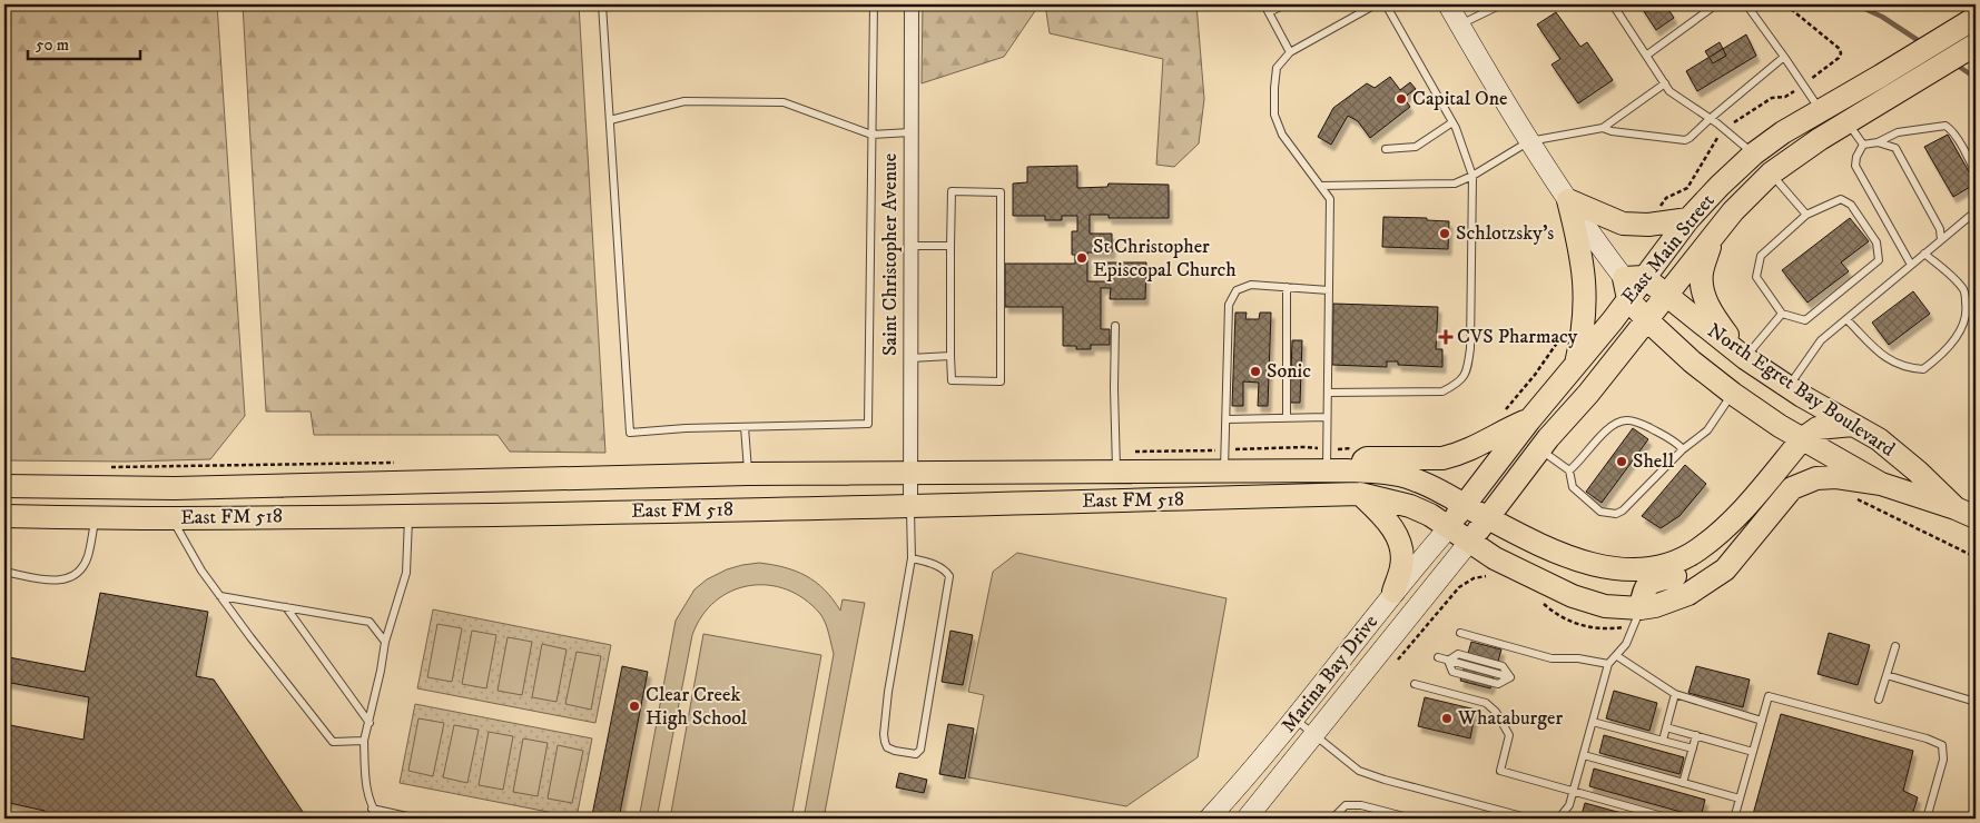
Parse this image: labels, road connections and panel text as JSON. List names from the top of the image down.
{
  "streets": {
    "main road": [
      "East Main Street",
      "North Egret Bay Boulevard",
      "East FM 518",
      "Marina Bay Drive"
    ],
    "street": ["Saint Christopher Avenue"]
  },
  "crossings": [
    ["East Main Street", "North Egret Bay Boulevard"],
    ["East Main Street", "East FM 518"],
    ["East Main Street", "Marina Bay Drive"],
    ["Saint Christopher Avenue", "East FM 518"],
    ["North Egret Bay Boulevard", "East FM 518"],
    ["East FM 518", "Marina Bay Drive"]
  ],
  "places": {
    "other": [
      "Capital One",
      "Schlotzsky's",
      "St Christopher Episcopal Church",
      "Sonic",
      "Shell",
      "Clear Creek High School",
      "Whataburger"
    ],
    "health": ["CVS Pharmacy"]
  },
  "scale_bar": "50 m"
}
